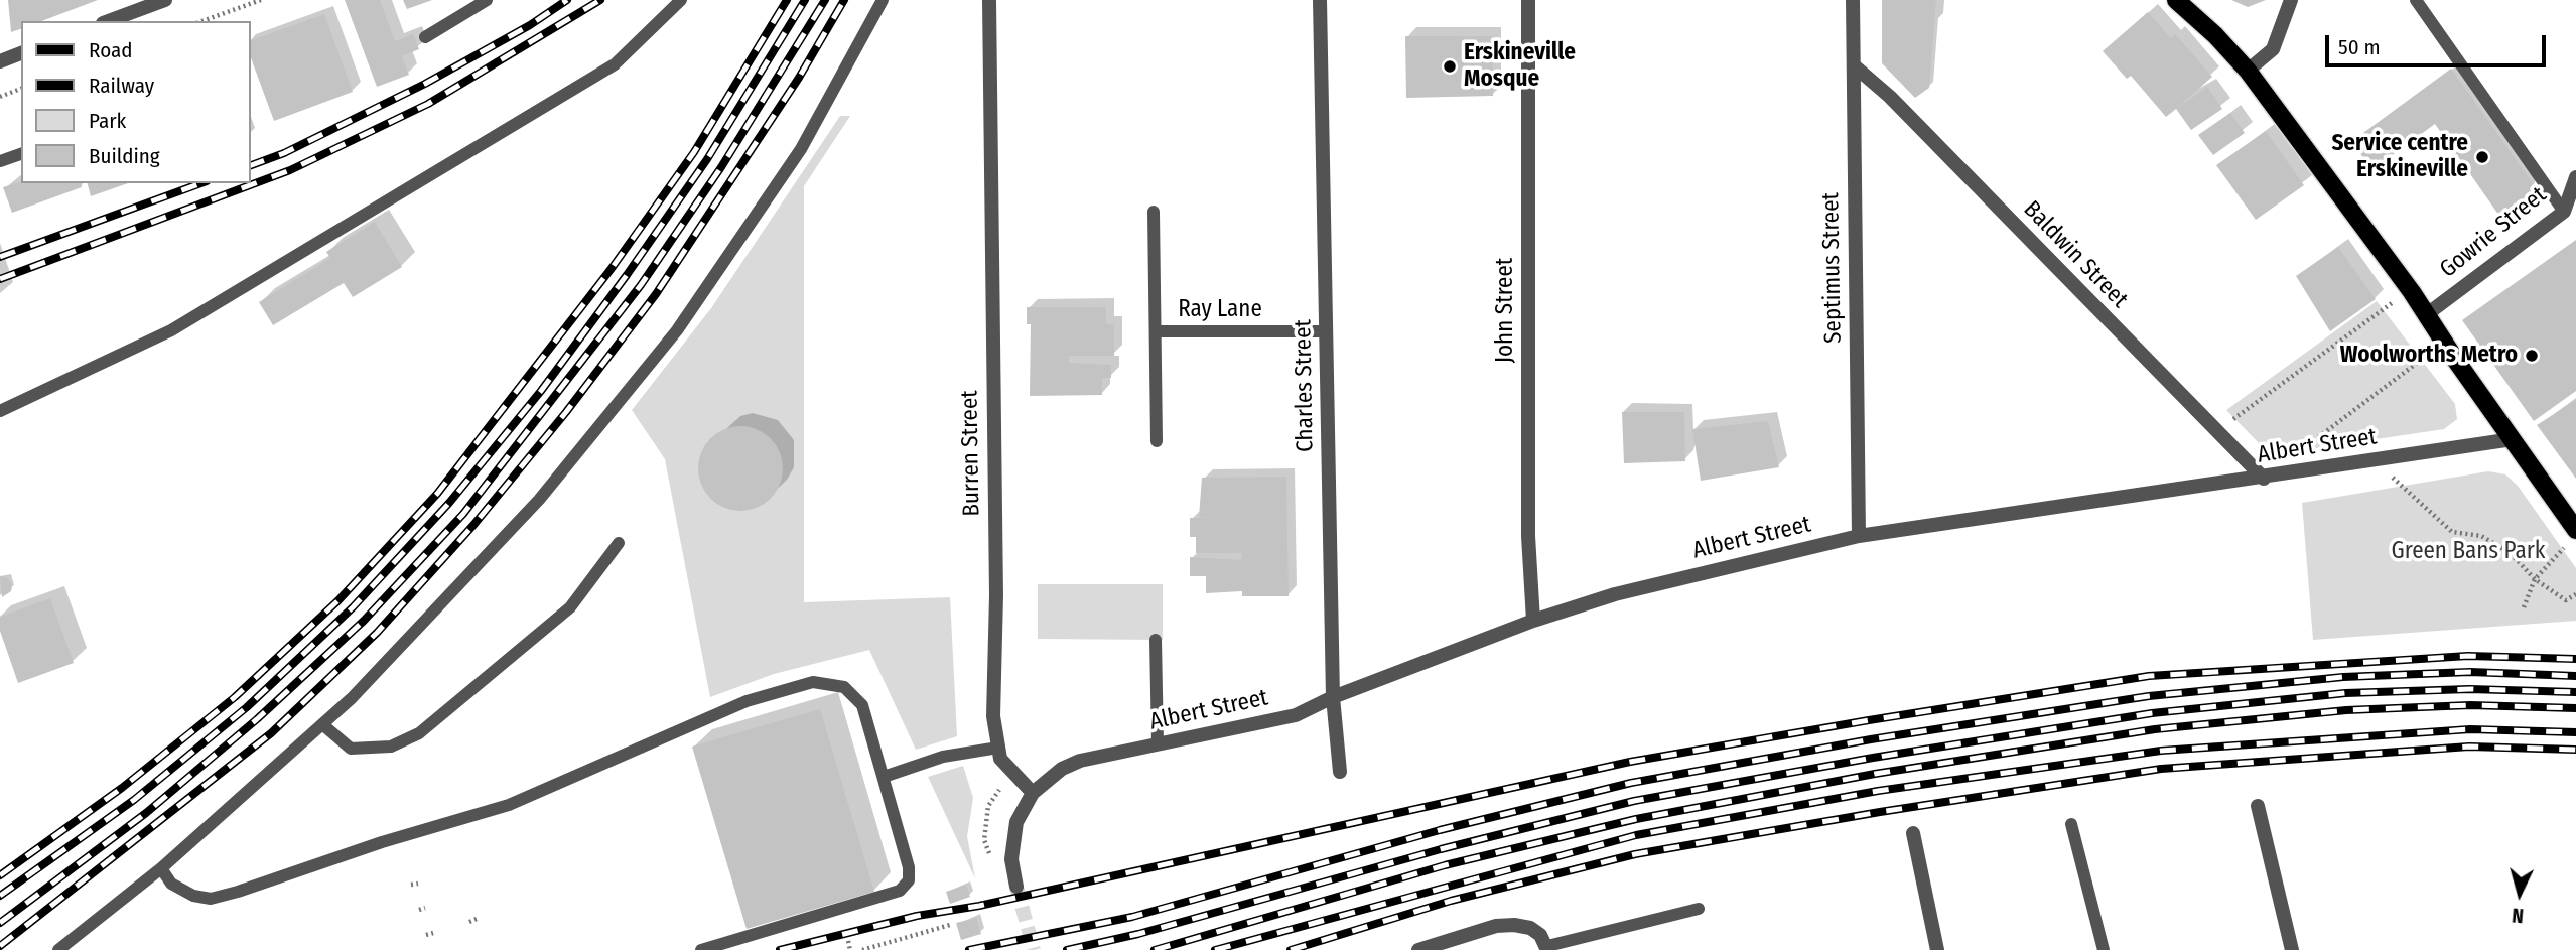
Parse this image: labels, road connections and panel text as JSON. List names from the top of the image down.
{
  "streets": {
    "street": [
      "Gowrie Street",
      "Baldwin Street",
      "Septimus Street",
      "John Street",
      "Charles Street",
      "Albert Street",
      "Burren Street"
    ],
    "lane": ["Ray Lane"]
  },
  "crossings": [
    ["Baldwin Street", "Septimus Street"],
    ["Baldwin Street", "Albert Street"],
    ["Septimus Street", "Albert Street"],
    ["Ray Lane", "Charles Street"],
    ["John Street", "Albert Street"],
    ["Charles Street", "Albert Street"],
    ["Albert Street", "Burren Street"]
  ],
  "parks": ["Green Bans Park"],
  "places": ["Erskineville Mosque", "Service centre Erskineville", "Woolworths Metro"],
  "legend": [
    "Road",
    "Railway",
    "Park",
    "Building"
  ],
  "scale_bar": "50 m",
  "north": "bottom"
}
